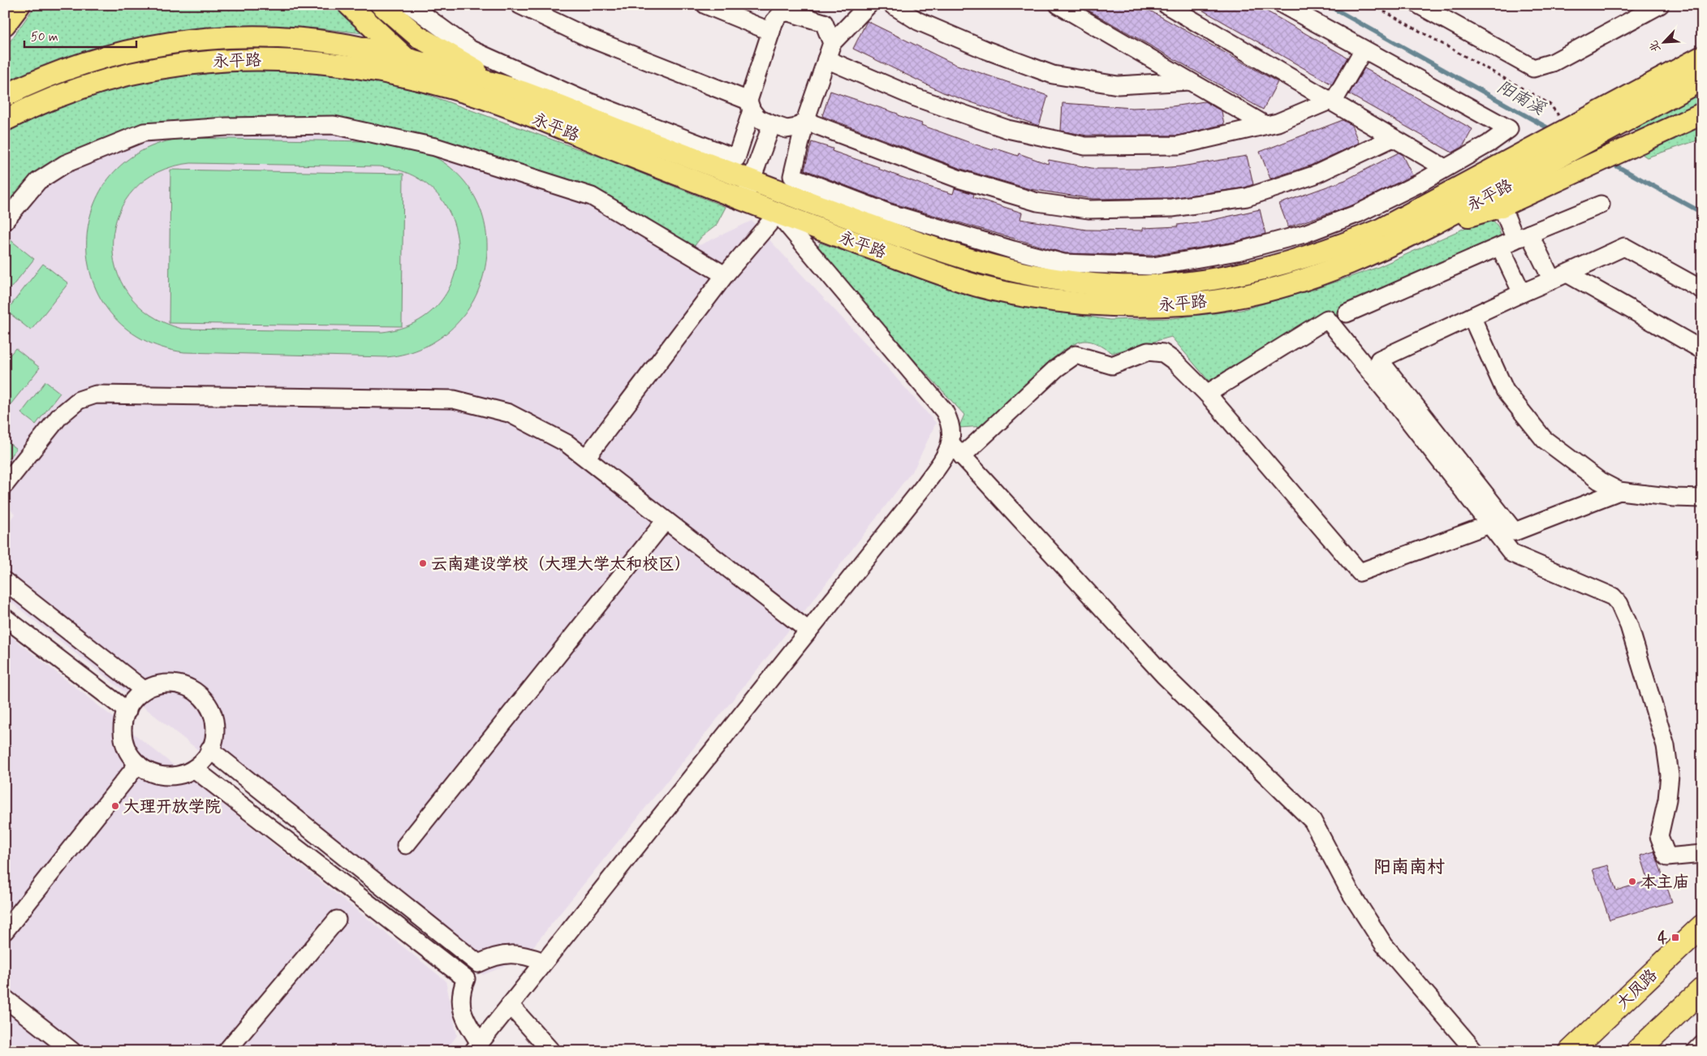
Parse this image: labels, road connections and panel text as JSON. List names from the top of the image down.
{
  "streets": {
    "highway": ["大凤路"],
    "main road": ["永平路"]
  },
  "districts": ["阳南南村"],
  "water": ["阳南溪"],
  "places": {
    "other": ["云南建设学校（大理大学太和校区）", "大理开放学院", "本主庙"],
    "transit": ["4"]
  },
  "scale_bar": "50 m",
  "north": "bottom left"
}
